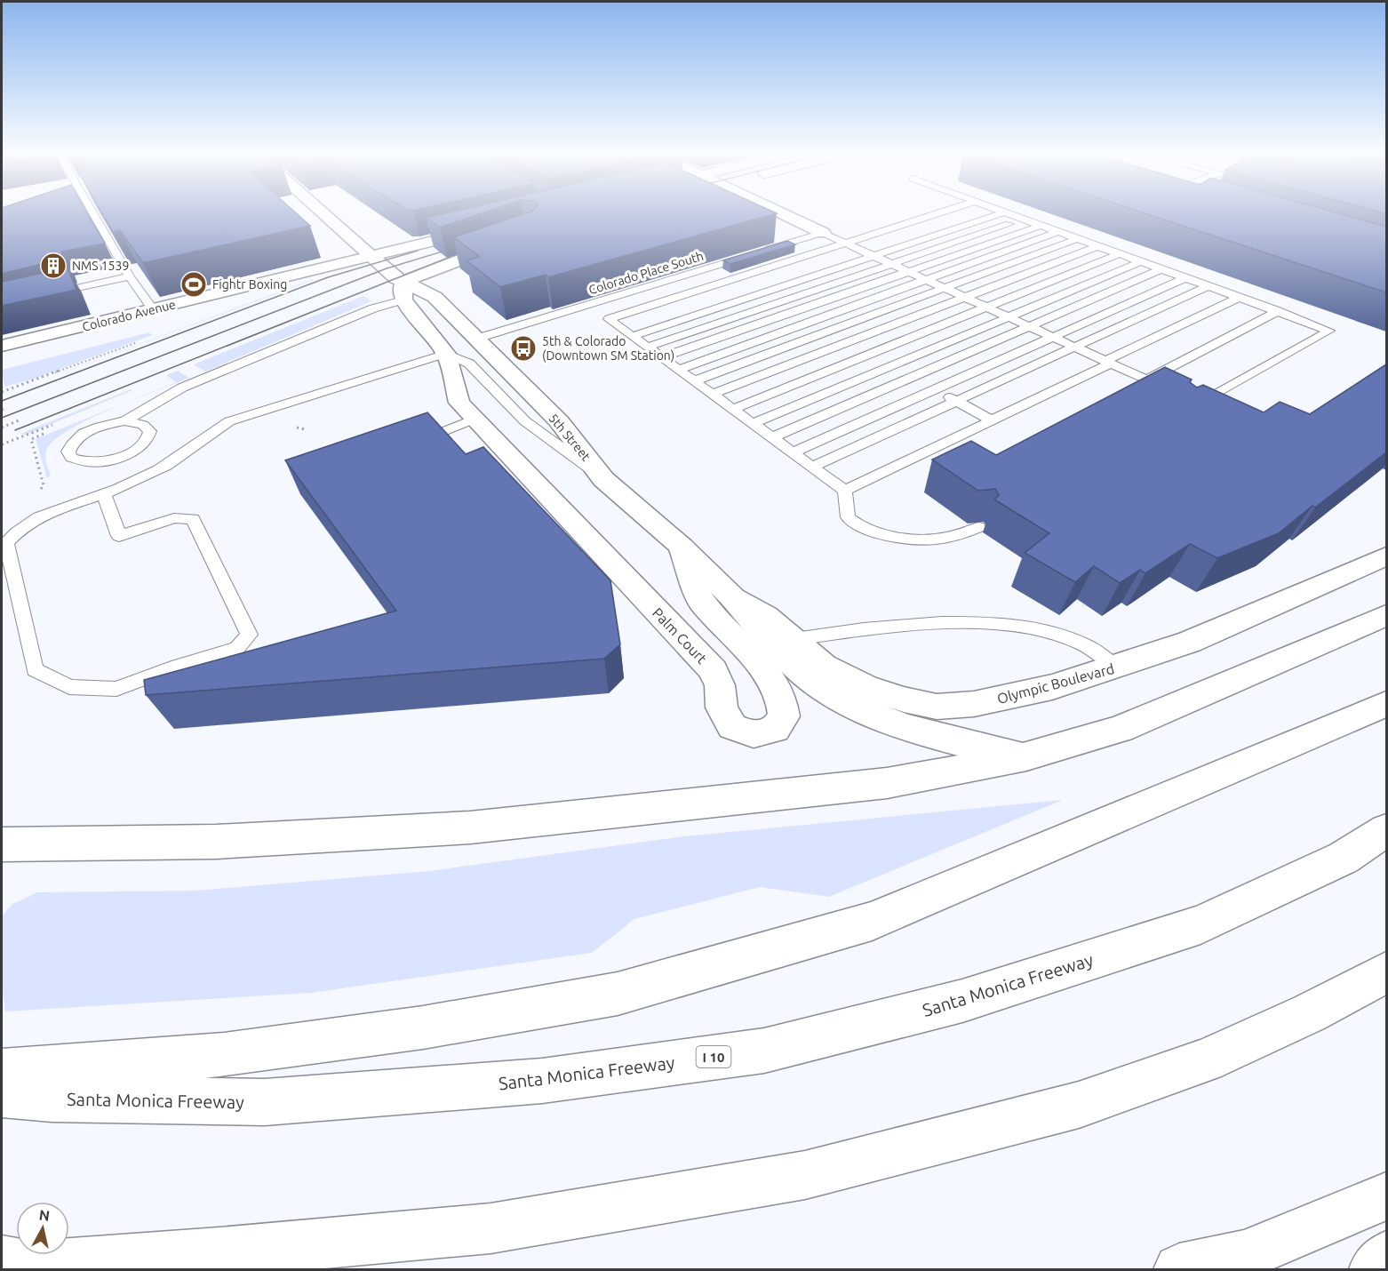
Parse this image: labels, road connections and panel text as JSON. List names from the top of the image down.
{
  "streets": {
    "main road": [
      "Colorado Avenue",
      "5th Street",
      "Palm Court",
      "Olympic Boulevard",
      "Santa Monica Freeway",
      "I 10"
    ],
    "lane": ["Colorado Place South"]
  },
  "crossings": [
    ["Colorado Place South", "5th Street"],
    ["Colorado Avenue", "5th Street"],
    ["5th Street", "Palm Court"],
    ["5th Street", "Olympic Boulevard"]
  ],
  "places": {
    "building": ["NMS 1539"],
    "sports": ["Fightr Boxing"],
    "bus stop": ["5th & Colorado (Downtown SM Station)"]
  },
  "north": "top"
}
